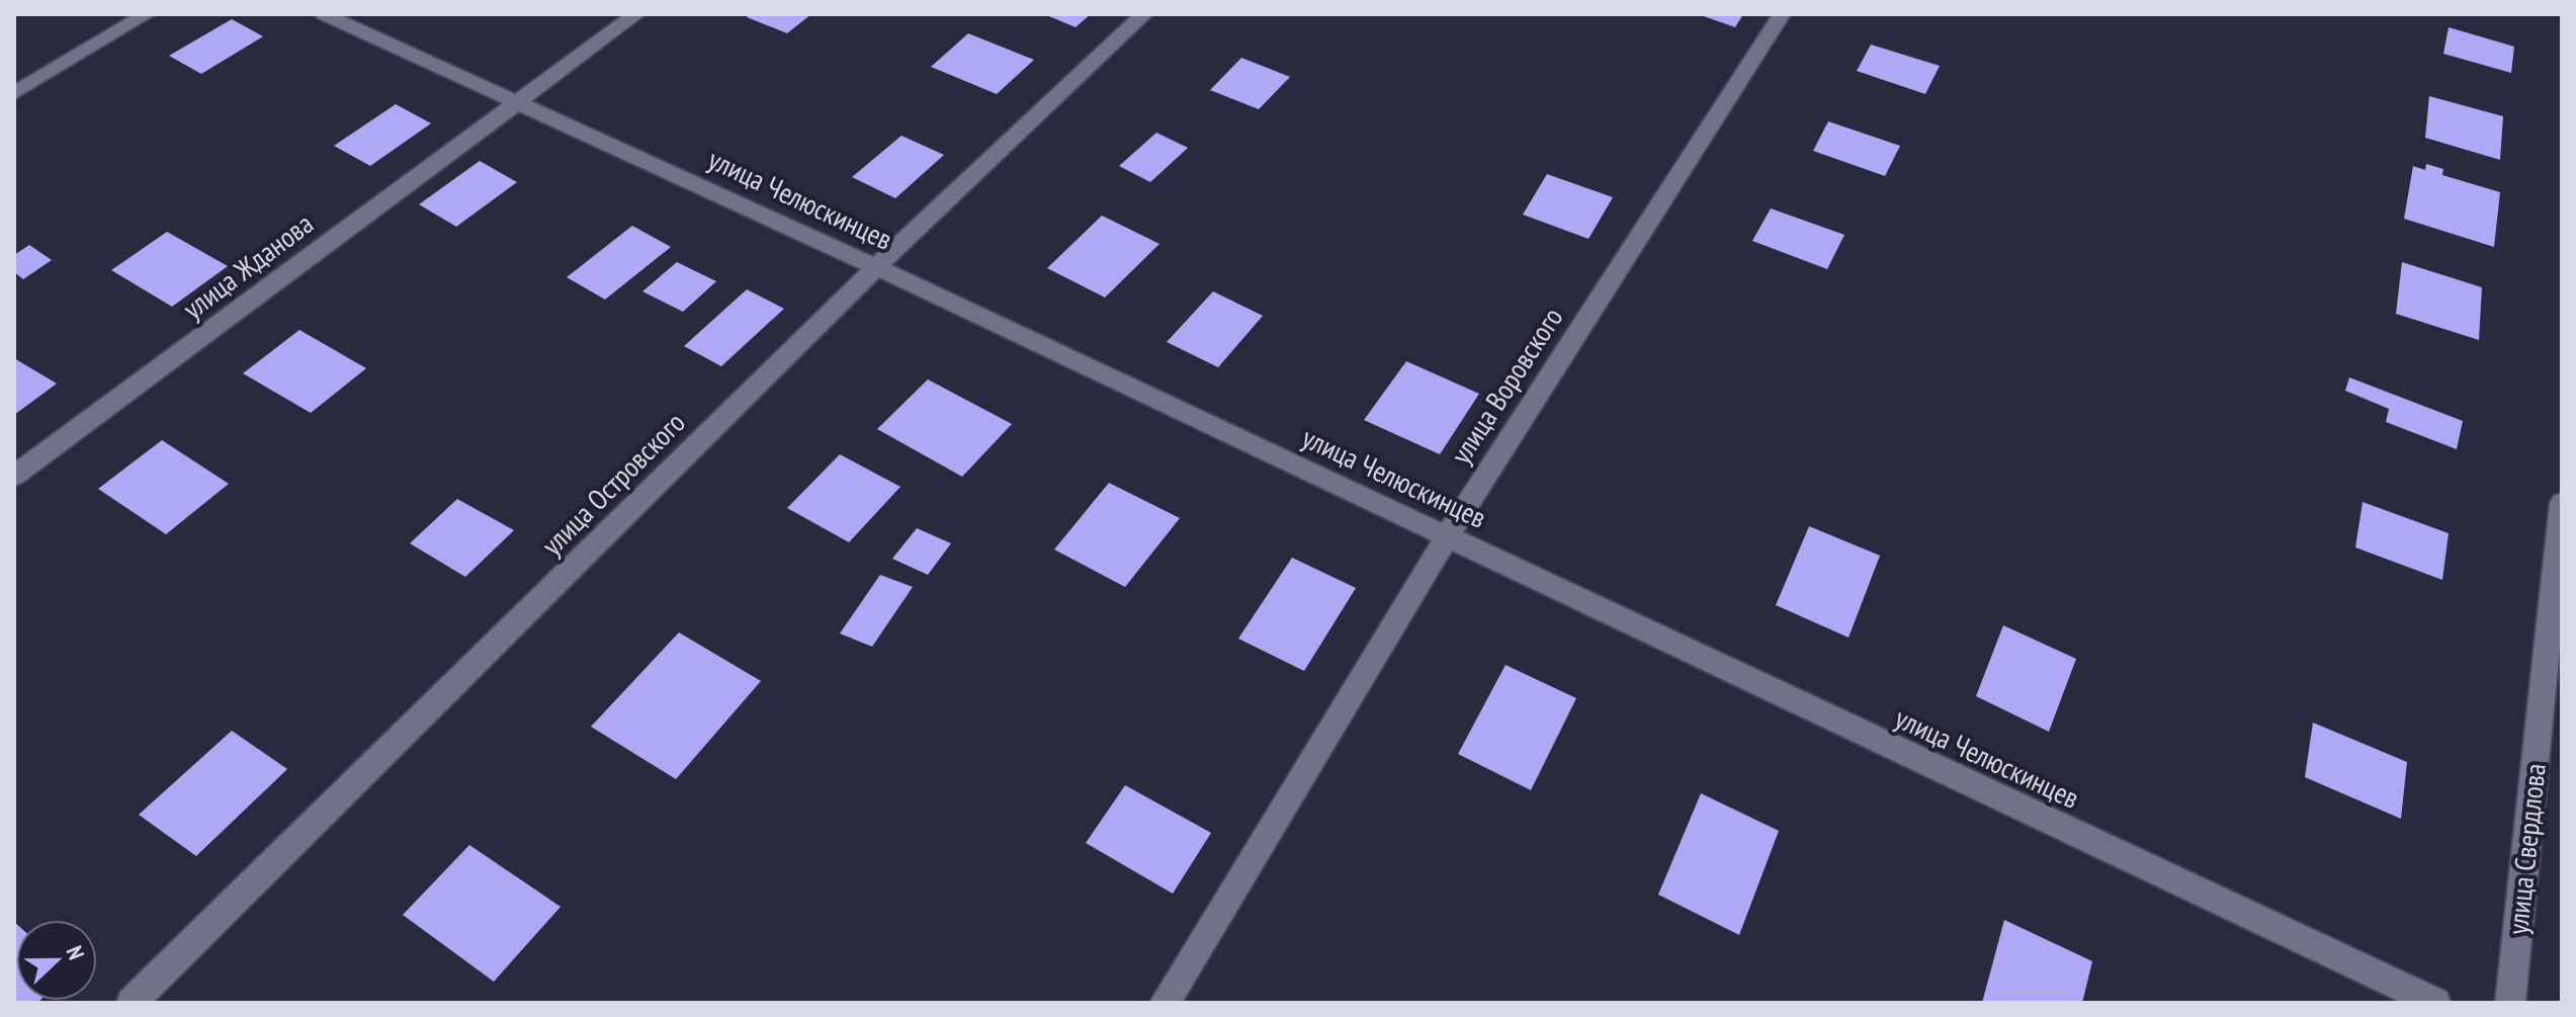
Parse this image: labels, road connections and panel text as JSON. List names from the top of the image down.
{
  "streets": {
    "street": [
      "улица Челюскинцев",
      "улица Жданова",
      "улица Воровского",
      "улица Островского",
      "улица Свердлова"
    ]
  },
  "crossings": [
    ["улица Челюскинцев", "улица Жданова"],
    ["улица Челюскинцев", "улица Воровского"],
    ["улица Челюскинцев", "улица Островского"]
  ],
  "north": "right"
}
